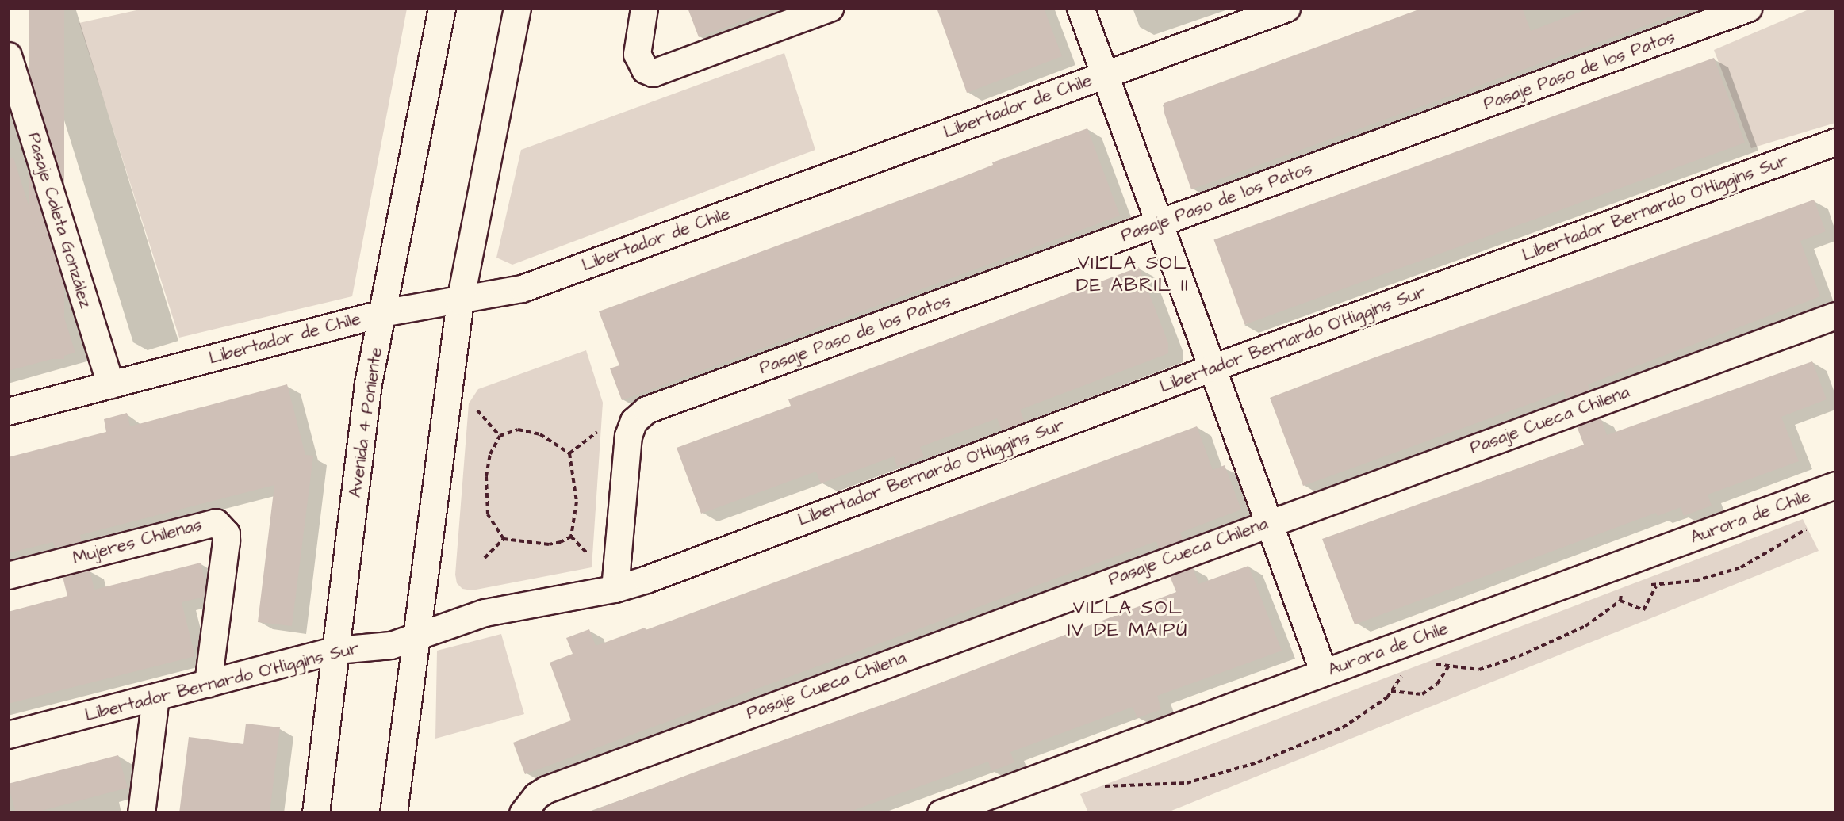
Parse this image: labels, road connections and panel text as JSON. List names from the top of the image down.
{
  "streets": {
    "street": [
      "Pasaje Paso de los Patos",
      "Libertador de Chile",
      "Libertador Bernardo O'Higgins Sur",
      "Pasaje Caleta González",
      "Pasaje Cueca Chilena",
      "Avenida 4 Poniente",
      "Aurora de Chile",
      "Mujeres Chilenas"
    ]
  },
  "crossings": [
    ["Pasaje Paso de los Patos", "Libertador Bernardo O'Higgins Sur"],
    ["Libertador de Chile", "Pasaje Caleta González"],
    ["Libertador de Chile", "Avenida 4 Poniente"],
    ["Libertador Bernardo O'Higgins Sur", "Avenida 4 Poniente"],
    ["Libertador Bernardo O'Higgins Sur", "Mujeres Chilenas"]
  ],
  "districts": ["VILLA SOL DE ABRIL II", "VILLA SOL IV DE MAIPÚ"]
}
